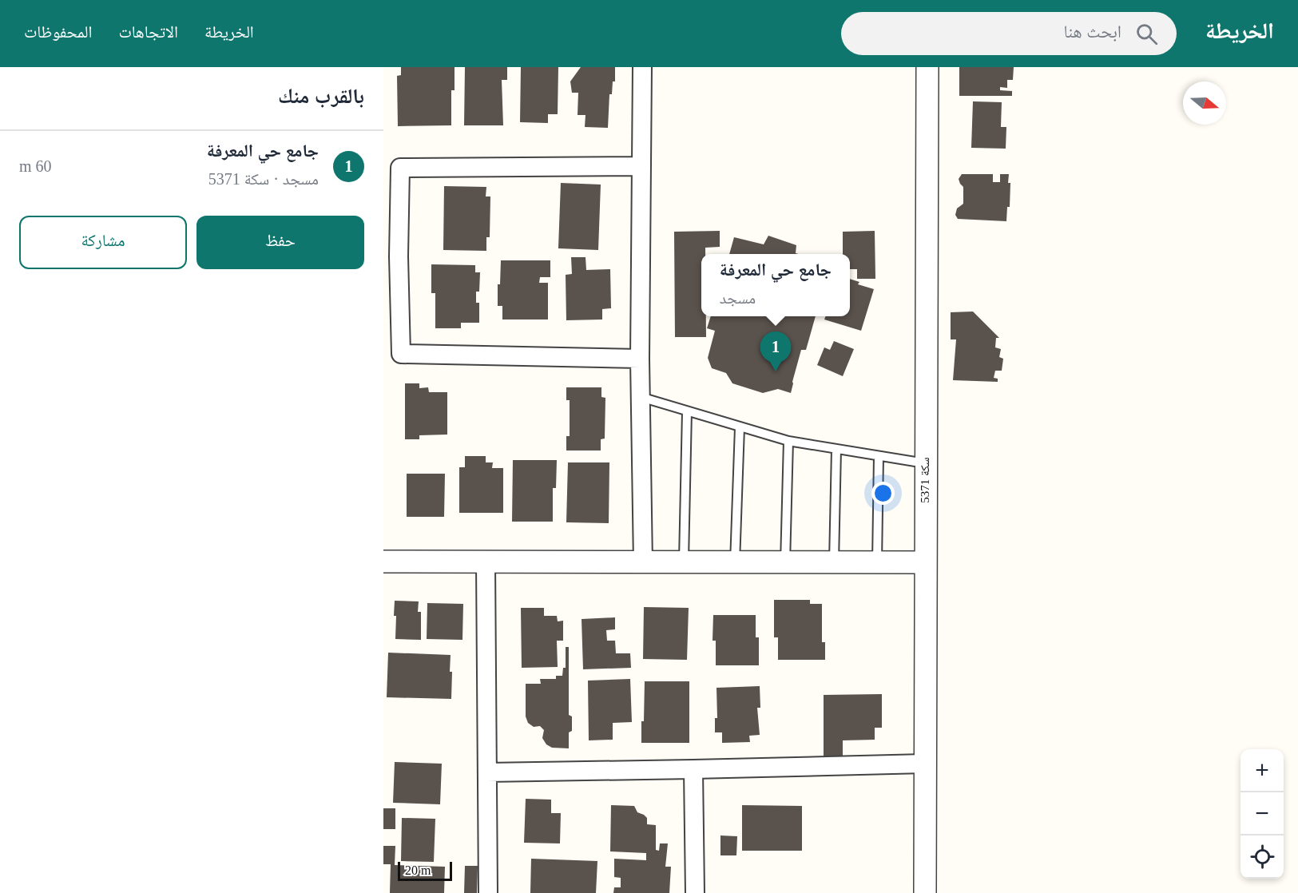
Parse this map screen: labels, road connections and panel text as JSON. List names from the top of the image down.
{
  "streets": {
    "street": ["سكة 5371"]
  },
  "scale_bar": "20 m",
  "north": "right",
  "page": {
    "header": "الخريطة",
    "search": "ابحث هنا",
    "nav": ["الخريطة", "الاتجاهات", "المحفوظات"],
    "heading": "بالقرب منك",
    "list": [
      {
        "mark": "1",
        "name": "جامع حي المعرفة",
        "note": "مسجد · سكة 5371",
        "value": "60 m"
      }
    ],
    "buttons": ["حفظ", "مشاركة"],
    "popup": ["جامع حي المعرفة", "مسجد"],
    "pins": "1",
    "map_buttons": ["+", "−"],
    "scale": "20 m"
  }
}
